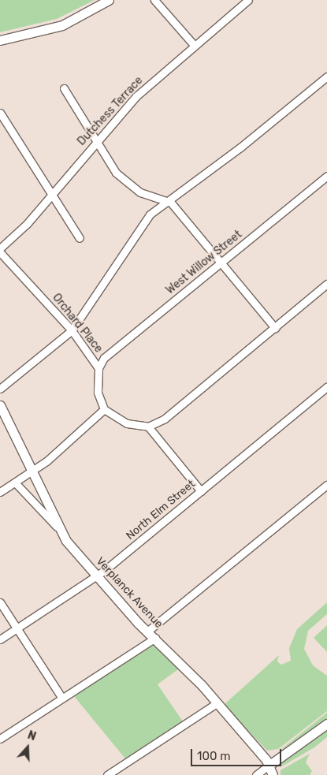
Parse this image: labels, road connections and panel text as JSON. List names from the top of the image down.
{
  "streets": {
    "street": [
      "Dutchess Terrace",
      "West Willow Street",
      "Orchard Place",
      "North Elm Street",
      "Verplanck Avenue"
    ]
  },
  "crossings": [
    ["West Willow Street", "Orchard Place"],
    ["North Elm Street", "Verplanck Avenue"]
  ],
  "scale_bar": "100 m",
  "north": "top"
}
